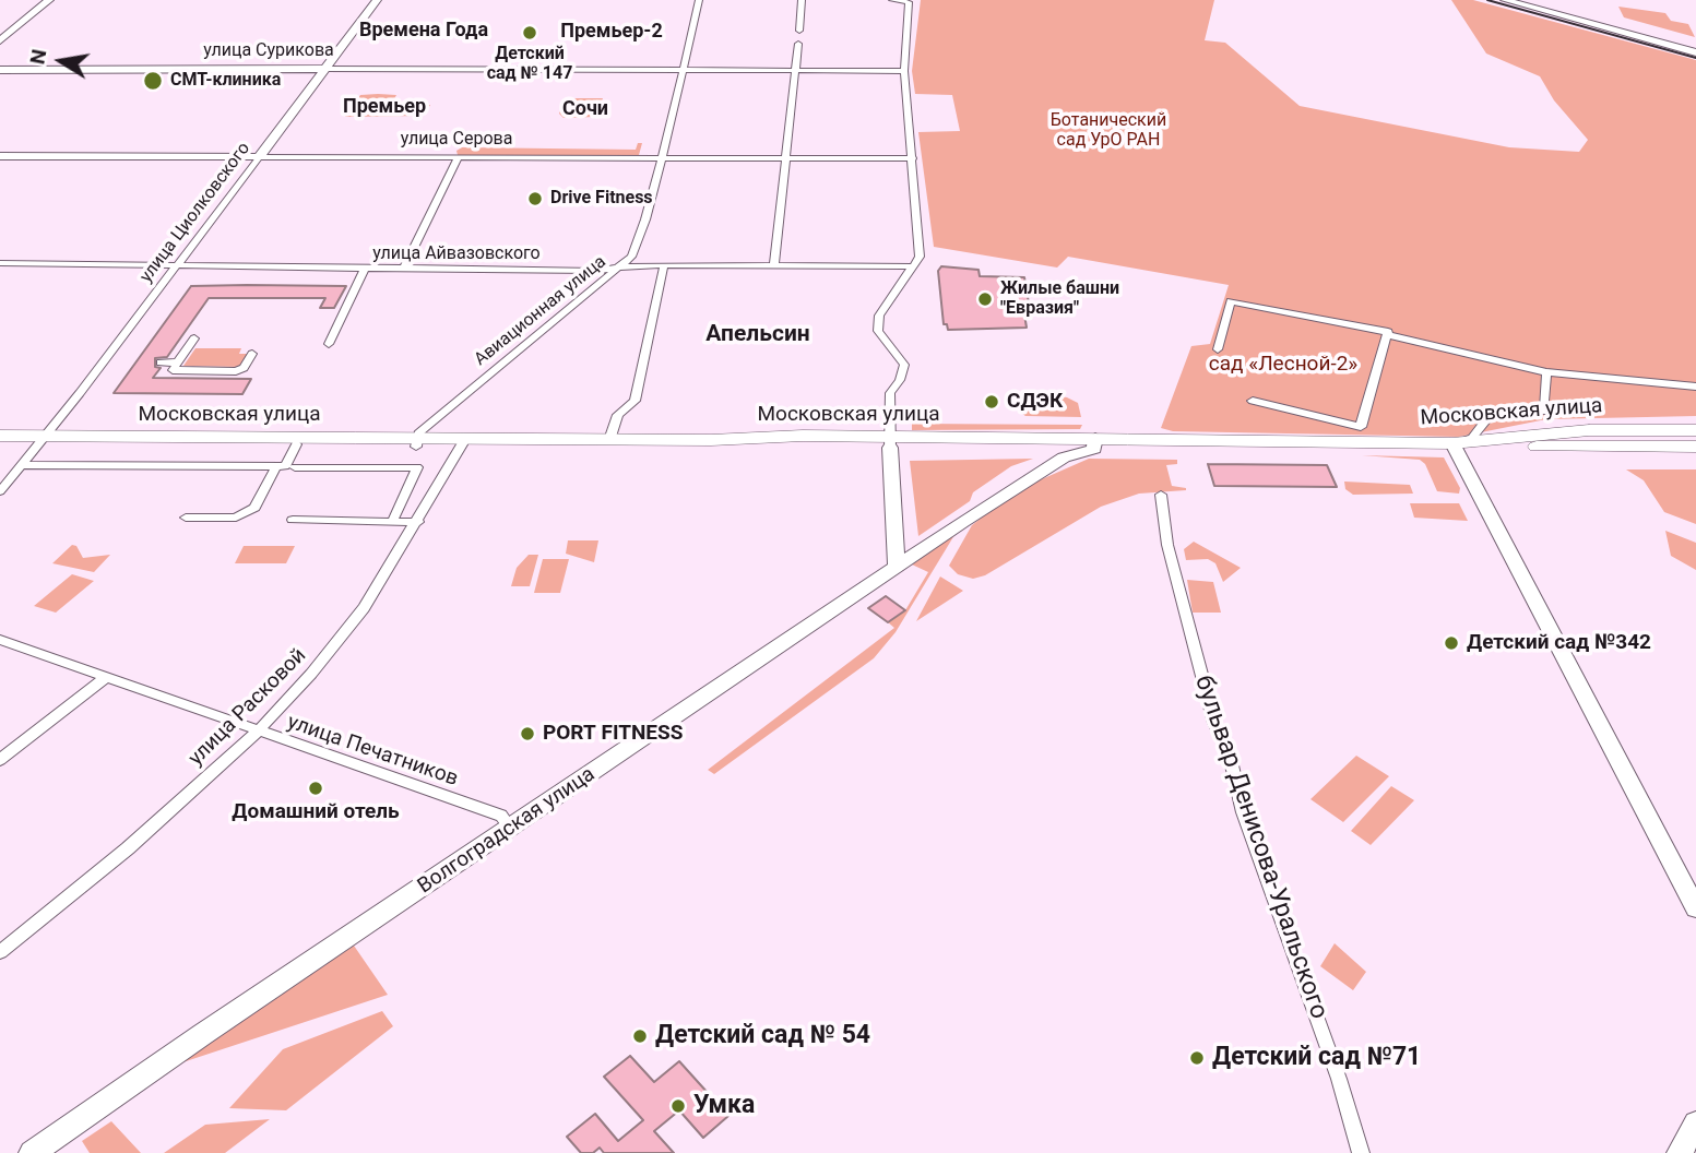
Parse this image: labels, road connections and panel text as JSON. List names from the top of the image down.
{
  "streets": {
    "main road": ["Московская улица"],
    "street": [
      "улица Сурикова",
      "улица Серова",
      "улица Циолковского",
      "улица Айвазовского",
      "Авиационная улица",
      "улица Расковой",
      "улица Печатников",
      "Волгоградская улица",
      "бульвар Денисова-Уральского"
    ]
  },
  "crossings": [
    ["улица Сурикова", "улица Циолковского"],
    ["улица Сурикова", "Авиационная улица"],
    ["улица Серова", "улица Циолковского"],
    ["улица Серова", "Авиационная улица"],
    ["улица Циолковского", "улица Айвазовского"],
    ["улица Циолковского", "Московская улица"],
    ["улица Айвазовского", "Авиационная улица"],
    ["Авиационная улица", "Московская улица"],
    ["Московская улица", "улица Расковой"],
    ["Московская улица", "Волгоградская улица"],
    ["улица Расковой", "улица Печатников"],
    ["улица Печатников", "Волгоградская улица"]
  ],
  "districts": [
    "Времена Года",
    "Премьер-2",
    "Премьер",
    "Сочи",
    "Апельсин"
  ],
  "parks": ["Ботанический сад УрО РАН", "сад «Лесной-2»"],
  "places": [
    "Детский сад № 147",
    "СМТ-клиника",
    "Drive Fitness",
    "Жилые башни \"Евразия\"",
    "СДЭК",
    "Детский сад №342",
    "PORT FITNESS",
    "Домашний отель",
    "Детский сад № 54",
    "Детский сад №71",
    "Умка"
  ],
  "north": "left"
}
